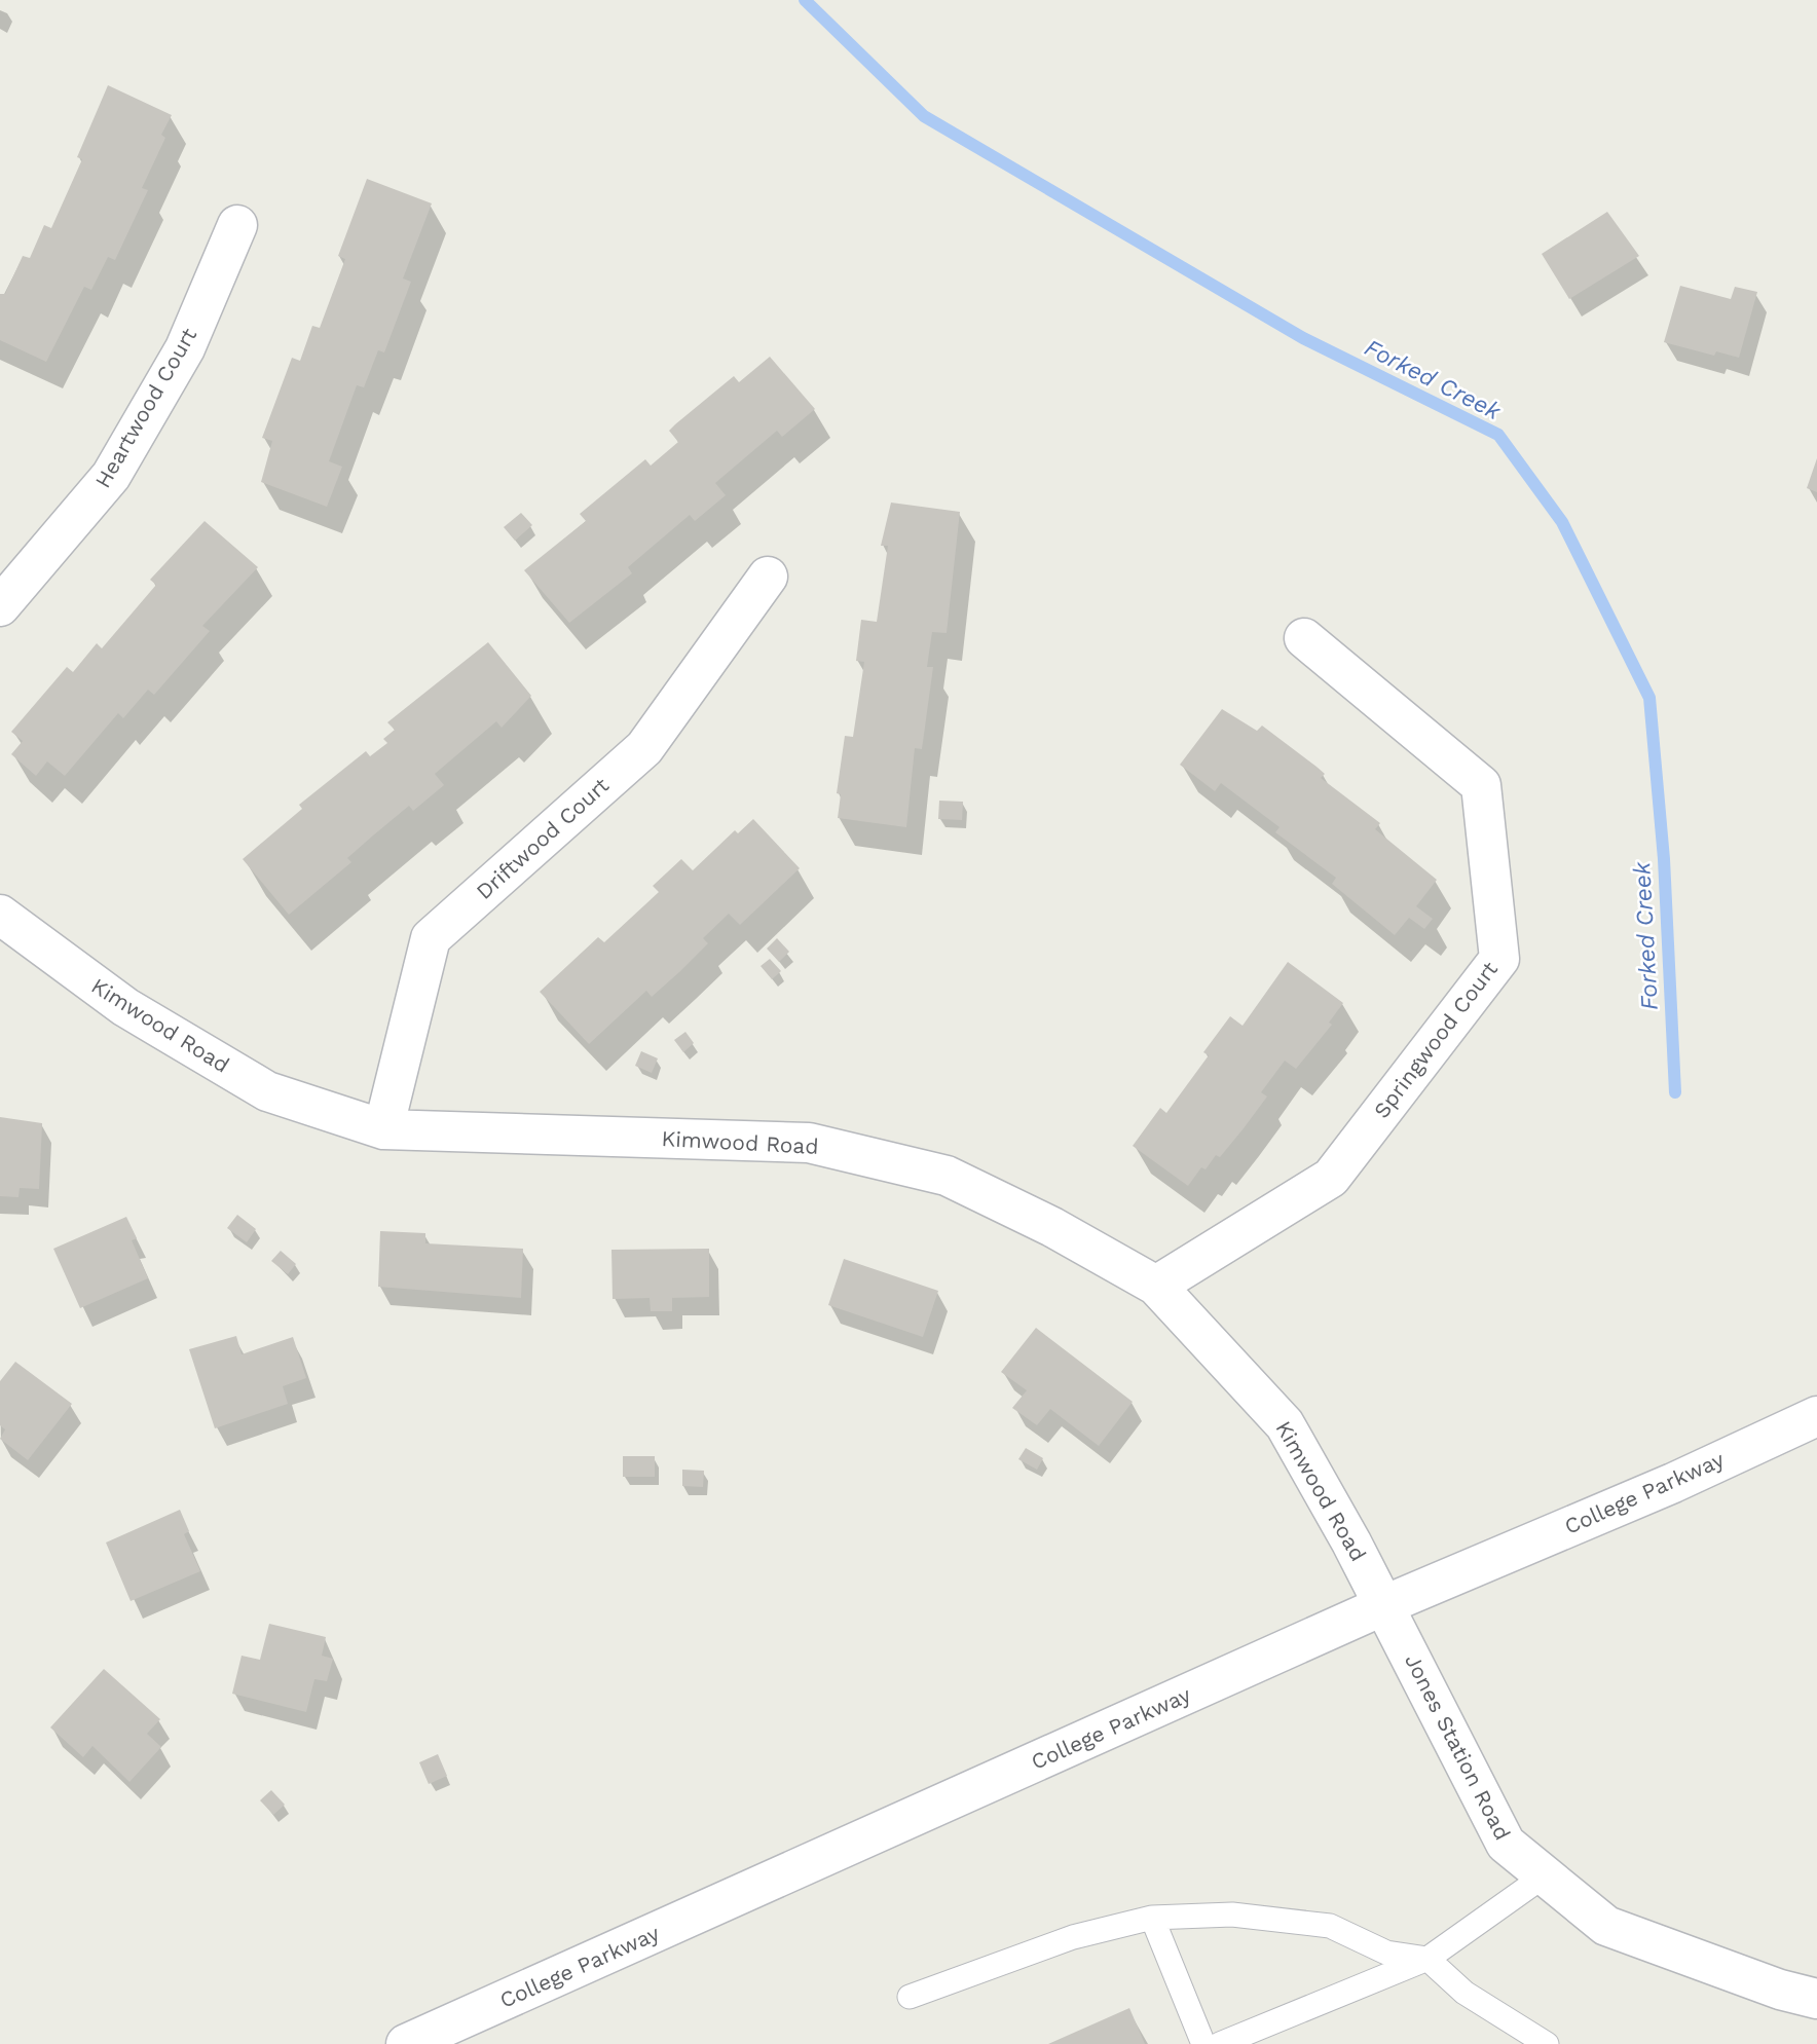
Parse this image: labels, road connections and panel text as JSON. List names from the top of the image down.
{
  "streets": {
    "street": [
      "Heartwood Court",
      "Driftwood Court",
      "Kimwood Road",
      "Springwood Court",
      "College Parkway",
      "Jones Station Road"
    ]
  },
  "crossings": [
    ["Driftwood Court", "Kimwood Road"],
    ["Kimwood Road", "Springwood Court"],
    ["Kimwood Road", "College Parkway"],
    ["Kimwood Road", "Jones Station Road"],
    ["College Parkway", "Jones Station Road"]
  ],
  "water": ["Forked Creek"]
}
